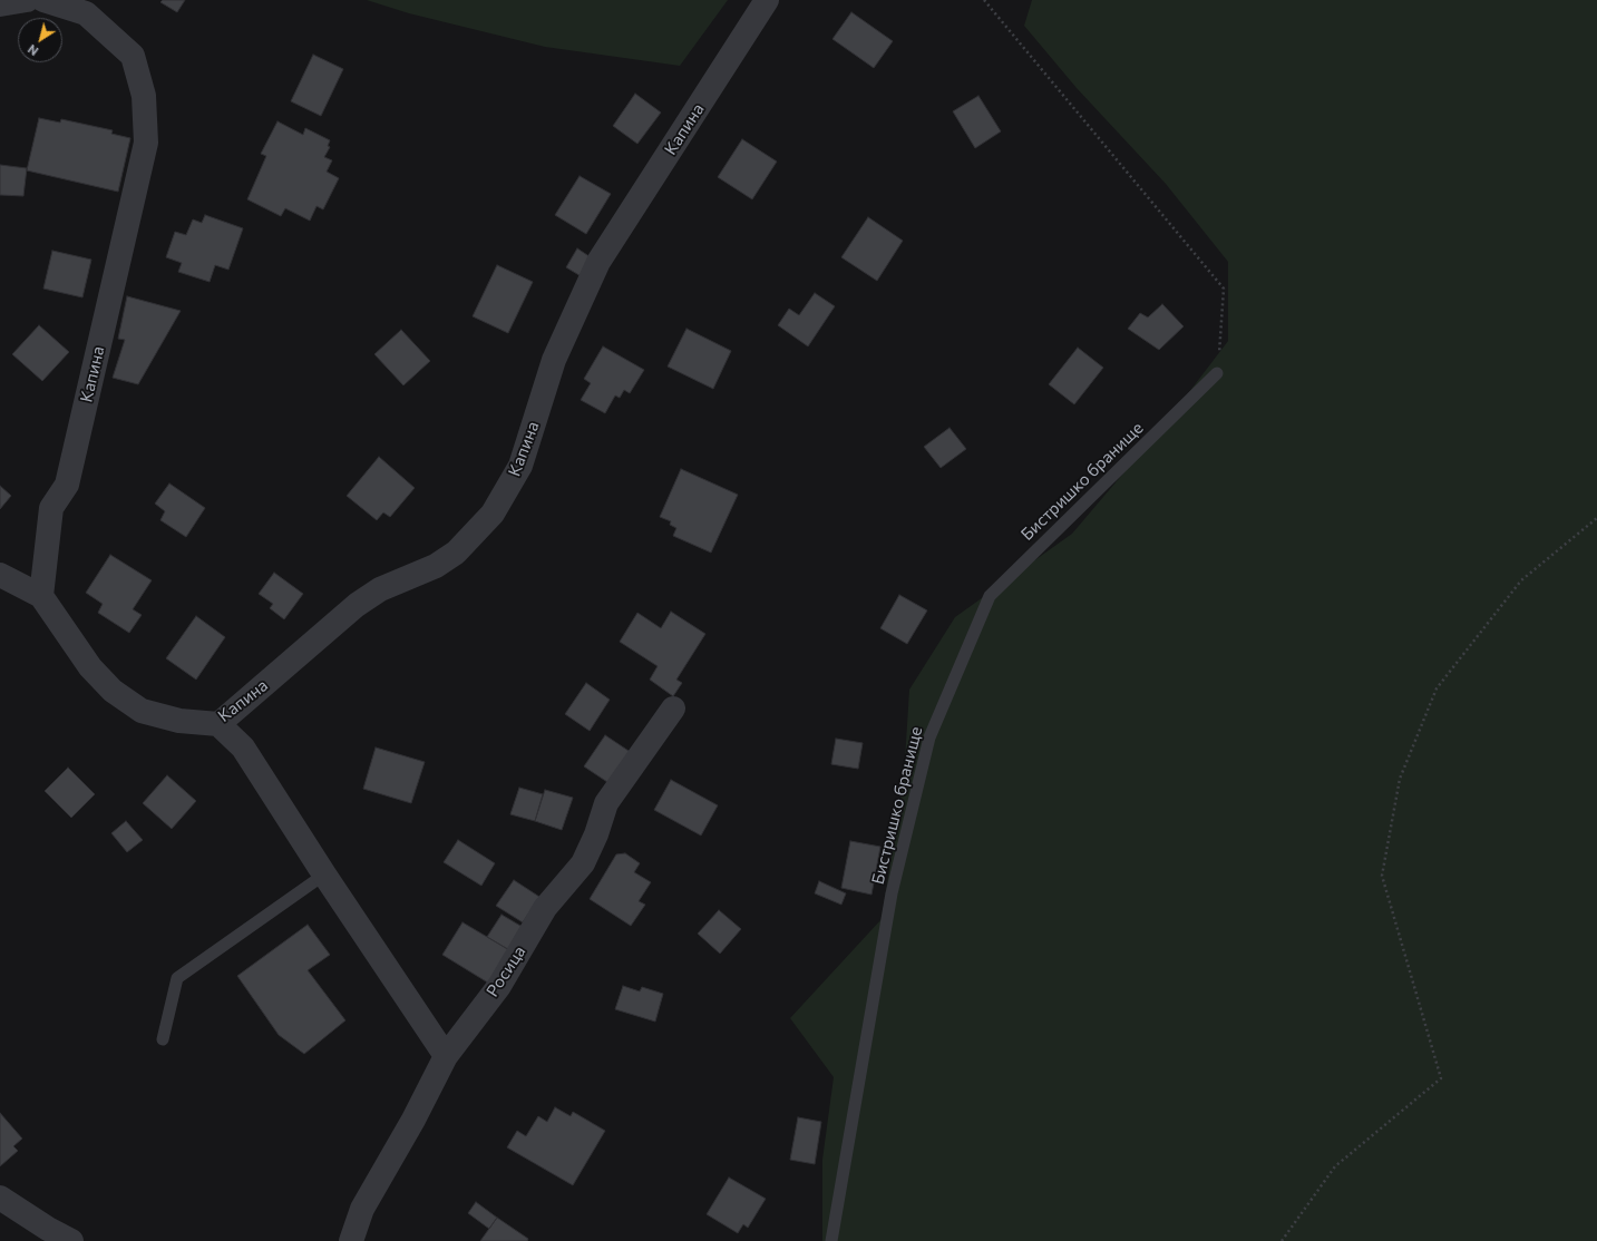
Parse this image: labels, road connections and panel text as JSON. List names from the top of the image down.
{
  "streets": {
    "street": ["Капина", "Росица"],
    "lane": ["Бистришко бранище"]
  },
  "north": "bottom left"
}
